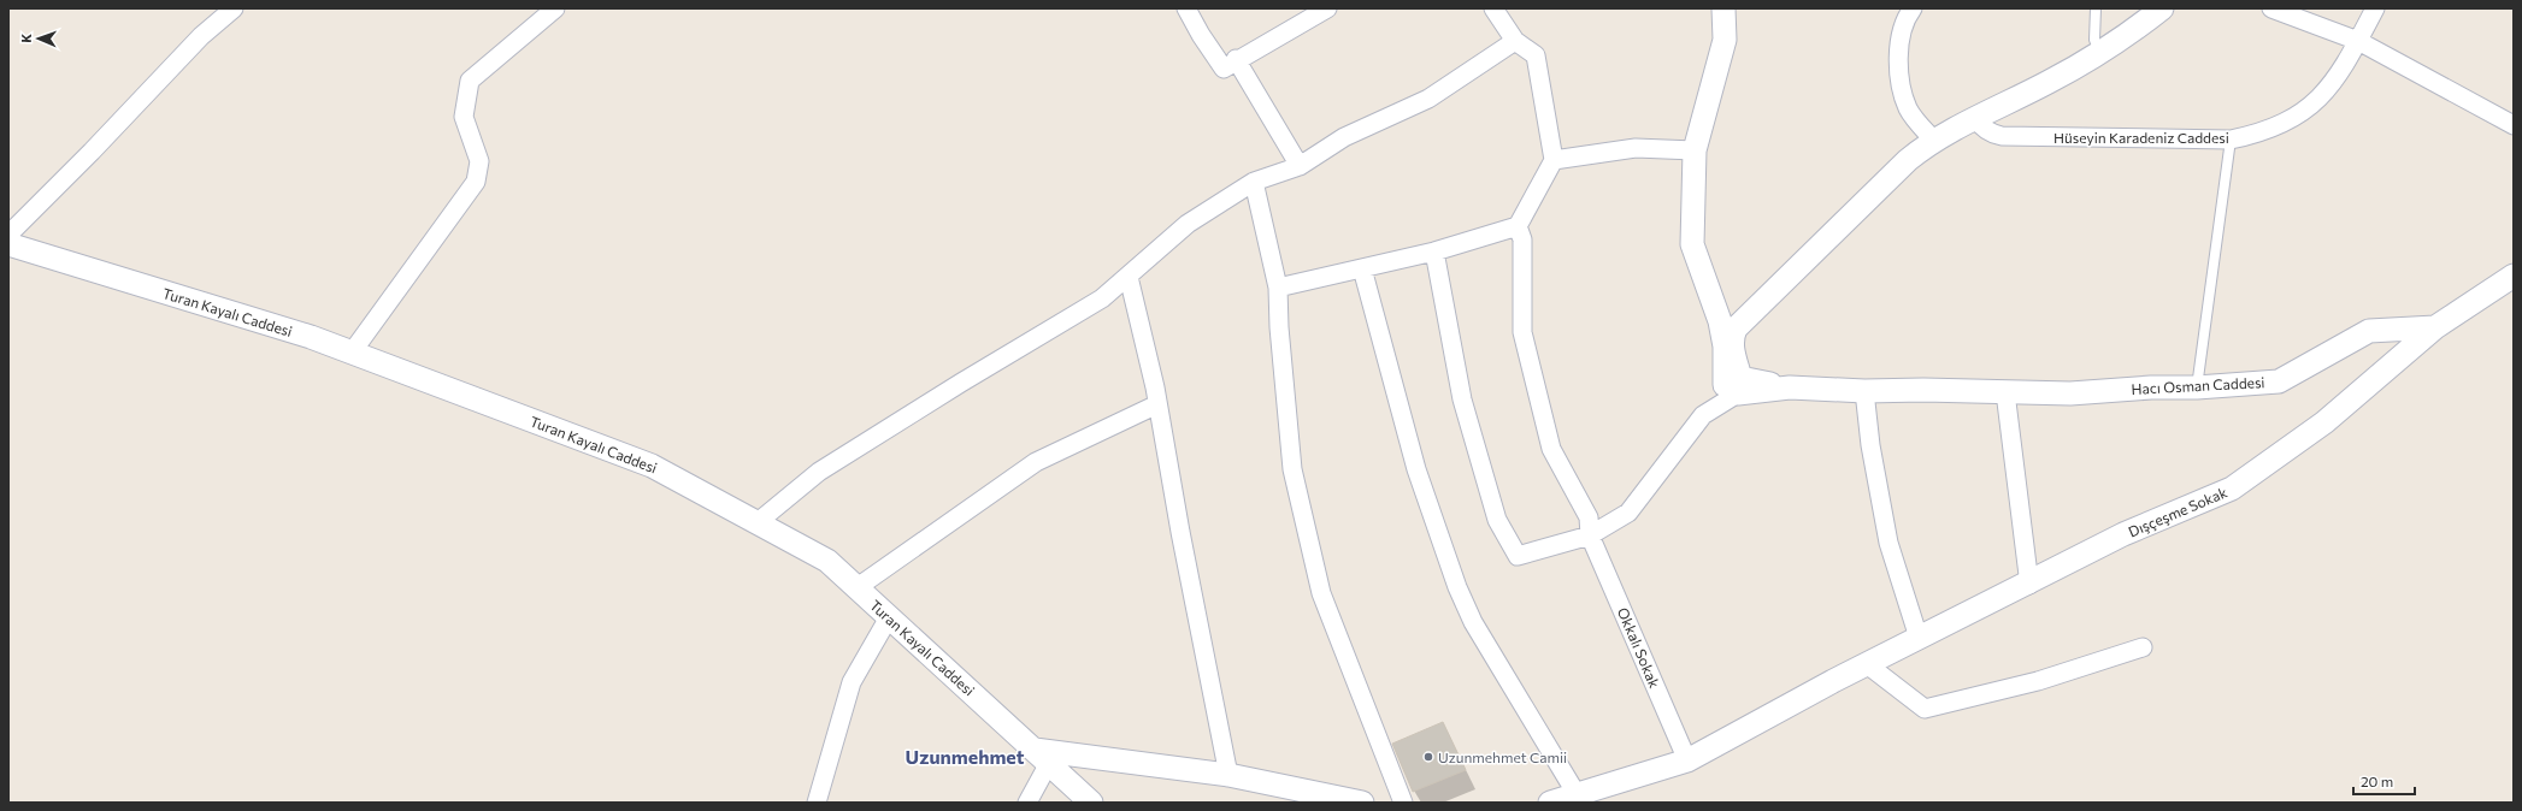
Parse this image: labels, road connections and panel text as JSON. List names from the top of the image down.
{
  "streets": {
    "street": [
      "Hüseyin Karadeniz Caddesi",
      "Turan Kayalı Caddesi",
      "Hacı Osman Caddesi",
      "Dışçeşme Sokak",
      "Okkalı Sokak"
    ]
  },
  "crossings": [
    ["Hacı Osman Caddesi", "Dışçeşme Sokak"],
    ["Hacı Osman Caddesi", "Okkalı Sokak"],
    ["Dışçeşme Sokak", "Okkalı Sokak"]
  ],
  "districts": ["Uzunmehmet"],
  "places": ["Uzunmehmet Camii"],
  "scale_bar": "20 m",
  "north": "left"
}
